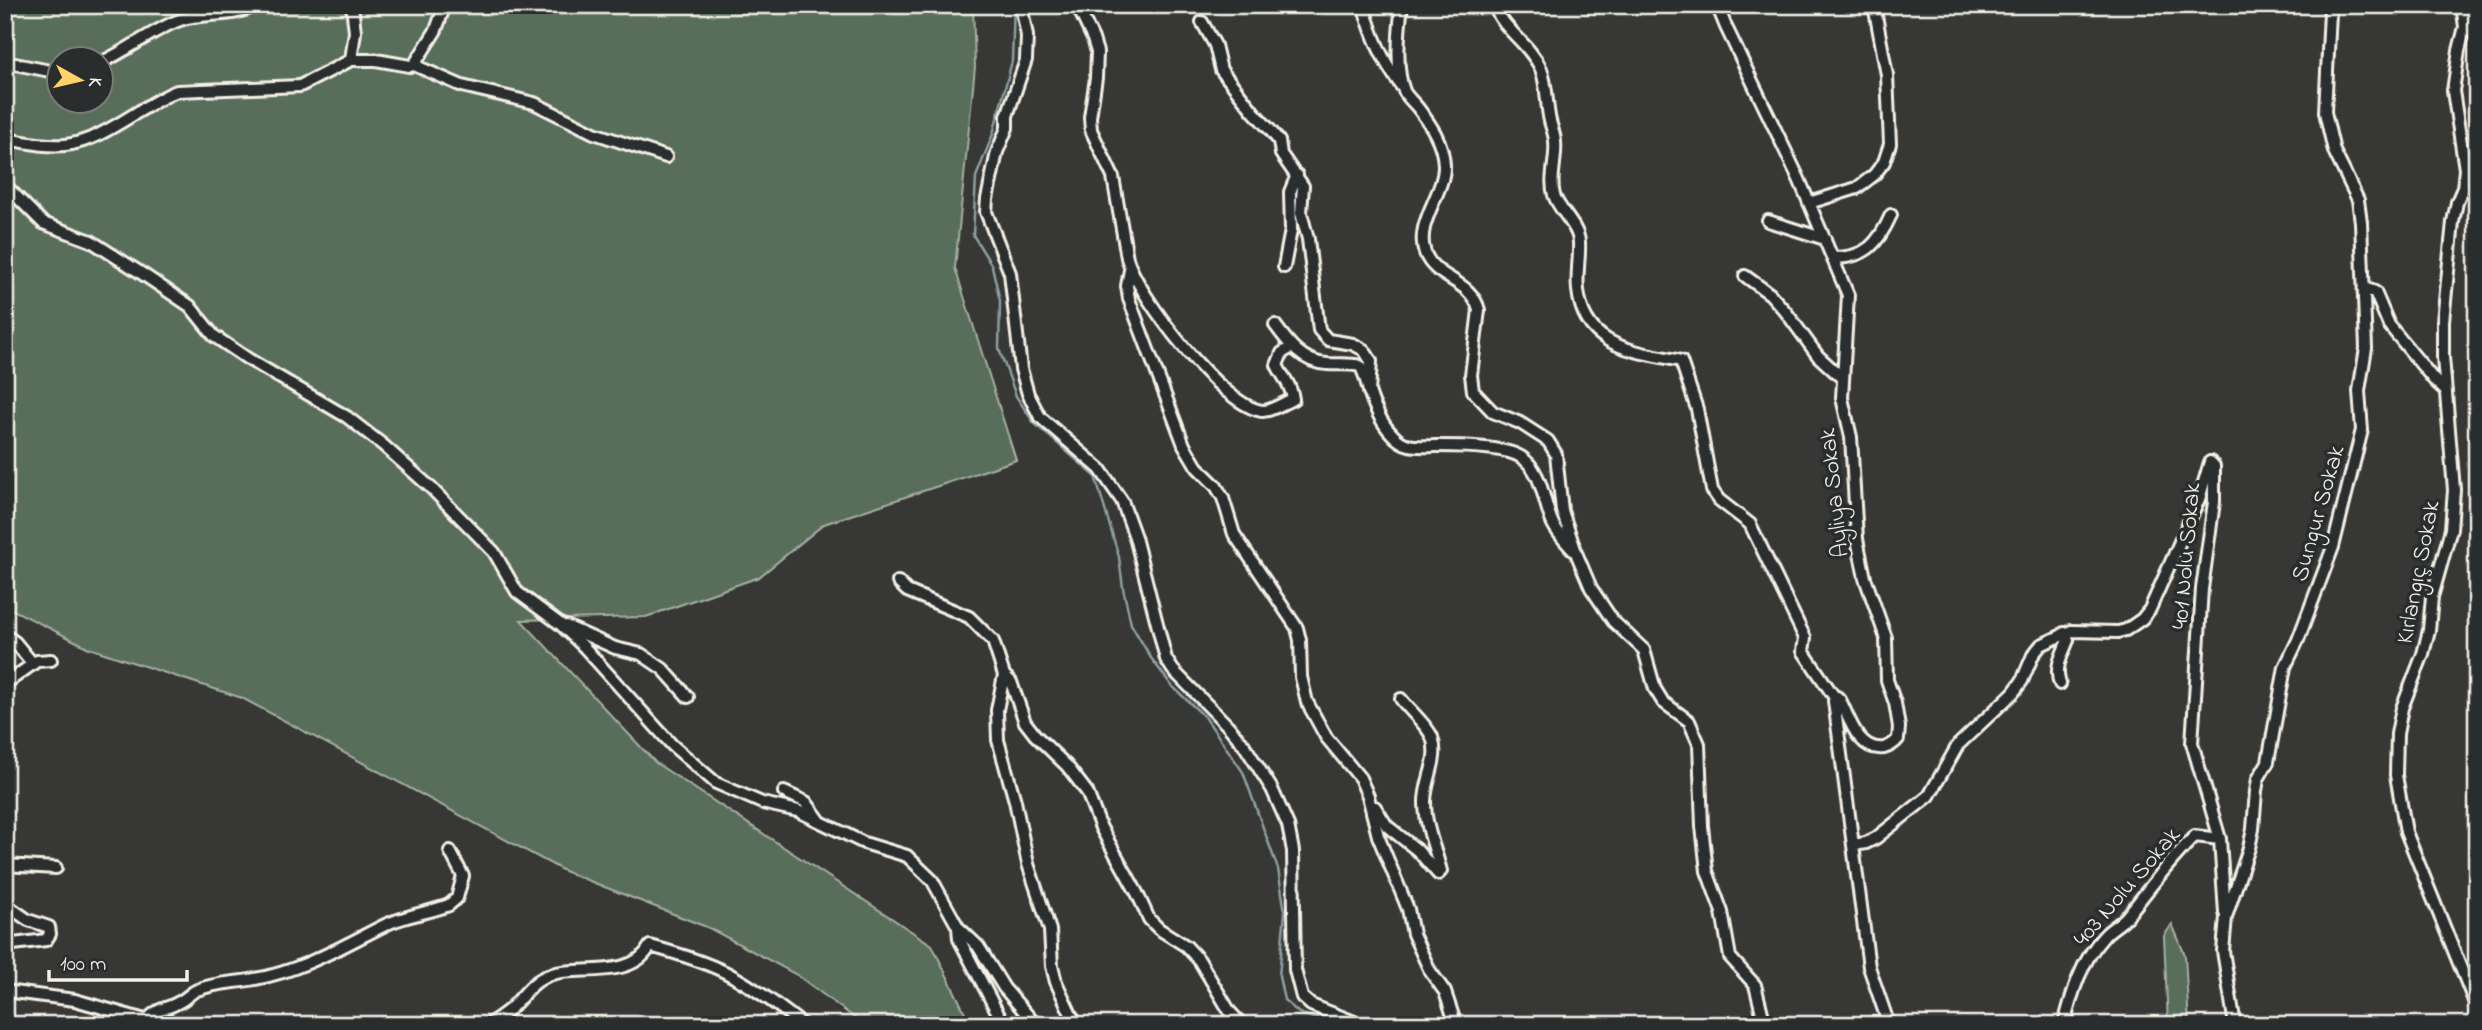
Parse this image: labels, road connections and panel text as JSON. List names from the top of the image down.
{
  "streets": {
    "street": [
      "Ayliya Sokak",
      "Sungur Sokak",
      "401 Nolu Sokak",
      "Kırlangıç Sokak",
      "403 Nolu Sokak"
    ]
  },
  "crossings": [
    ["Sungur Sokak", "401 Nolu Sokak"],
    ["401 Nolu Sokak", "403 Nolu Sokak"]
  ],
  "scale_bar": "100 m",
  "north": "right"
}
